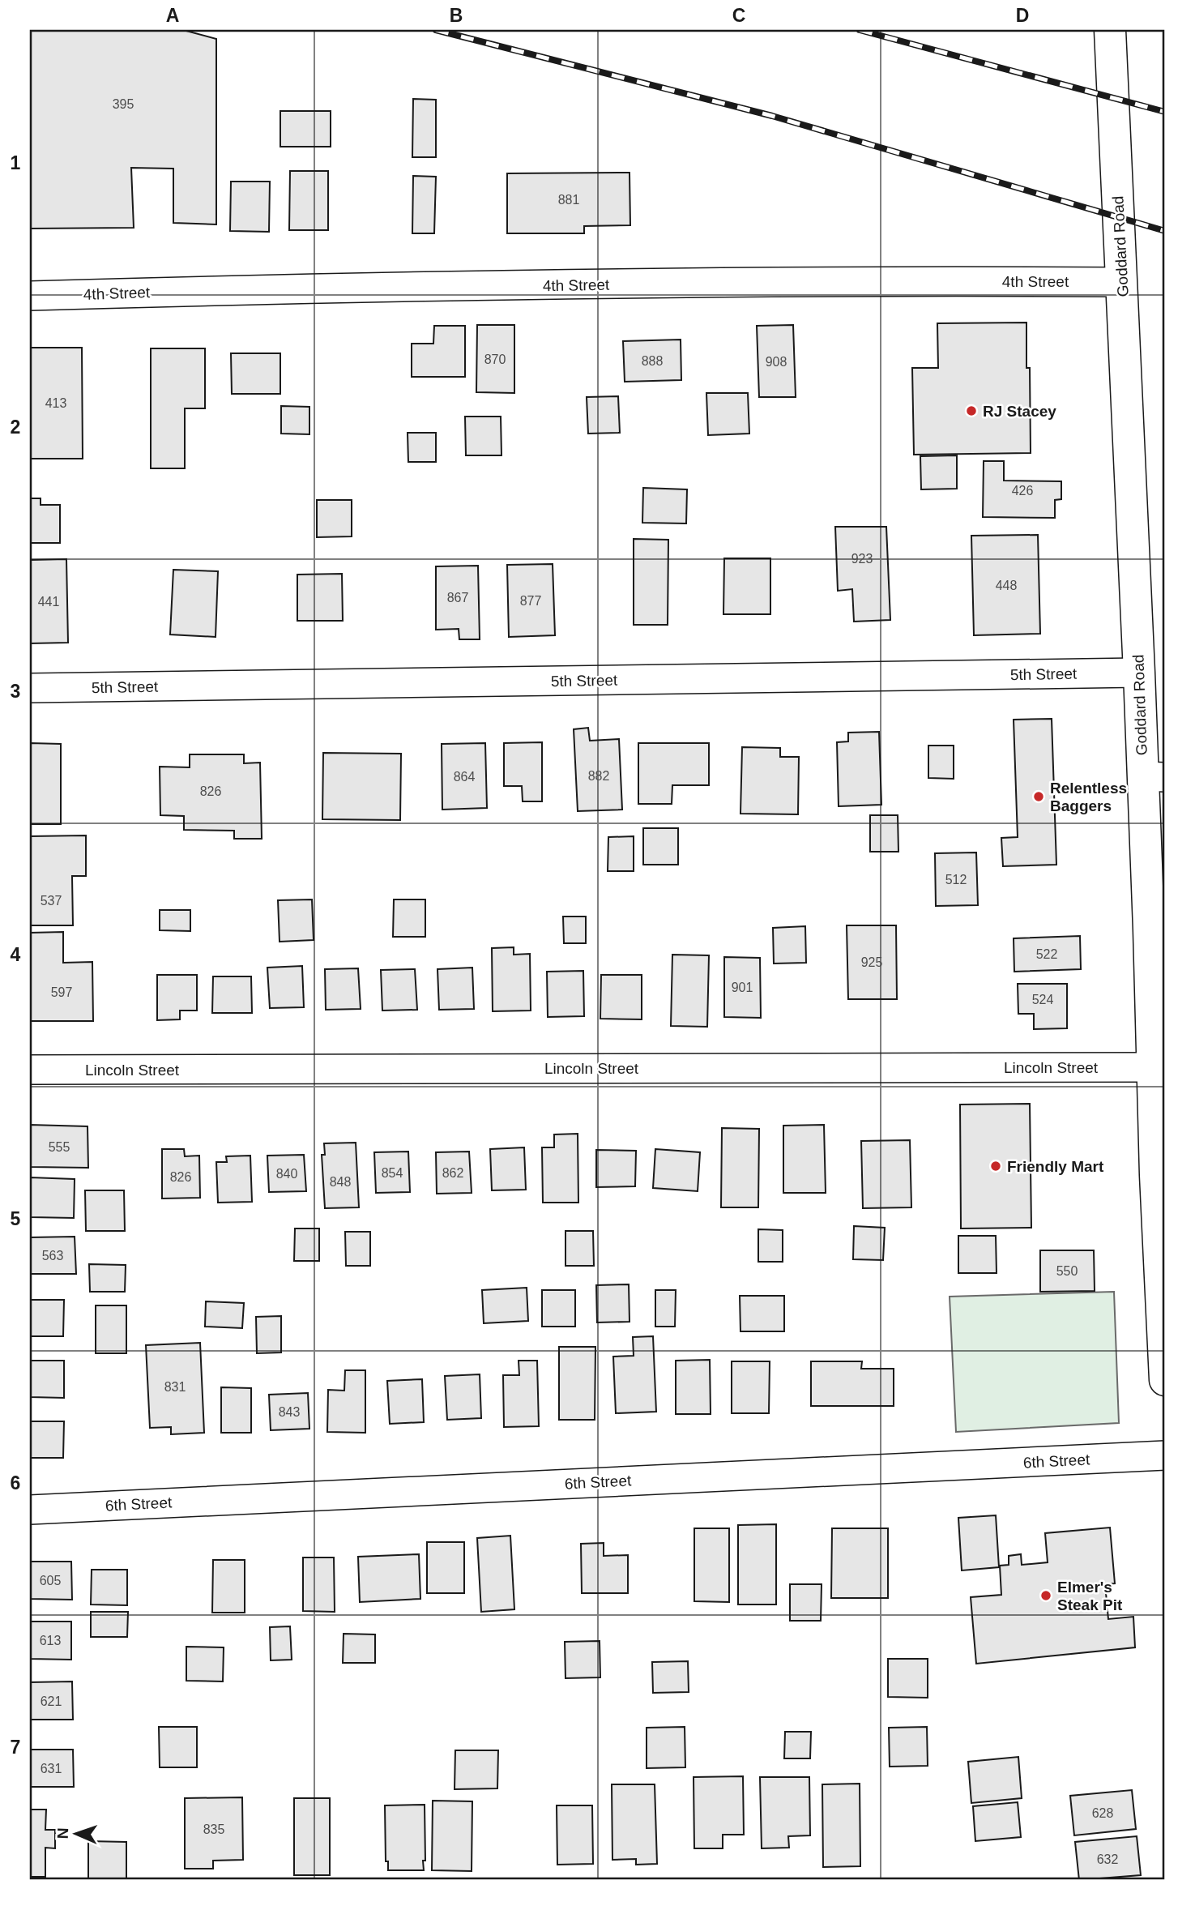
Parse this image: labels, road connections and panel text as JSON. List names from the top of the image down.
{
  "streets": {
    "street": [
      "Goddard Road",
      "4th Street",
      "5th Street",
      "Lincoln Street",
      "6th Street"
    ]
  },
  "crossings": [
    ["Goddard Road", "4th Street"],
    ["Goddard Road", "5th Street"],
    ["Goddard Road", "Lincoln Street"]
  ],
  "places": [
    "RJ Stacey",
    "Relentless Baggers",
    "Friendly Mart",
    "Elmer's Steak Pit"
  ],
  "house_numbers": [
    "395",
    "881",
    "870",
    "888",
    "908",
    "413",
    "426",
    "923",
    "448",
    "867",
    "877",
    "441",
    "882",
    "864",
    "826",
    "512",
    "537",
    "522",
    "925",
    "901",
    "597",
    "524",
    "555",
    "854",
    "862",
    "840",
    "826",
    "848",
    "563",
    "550",
    "831",
    "843",
    "605",
    "613",
    "621",
    "631",
    "628",
    "835",
    "632"
  ],
  "north": "left",
  "grid": {
    "columns": [
      "A",
      "B",
      "C",
      "D"
    ],
    "rows": [
      "1",
      "2",
      "3",
      "4",
      "5",
      "6",
      "7"
    ]
  }
}
